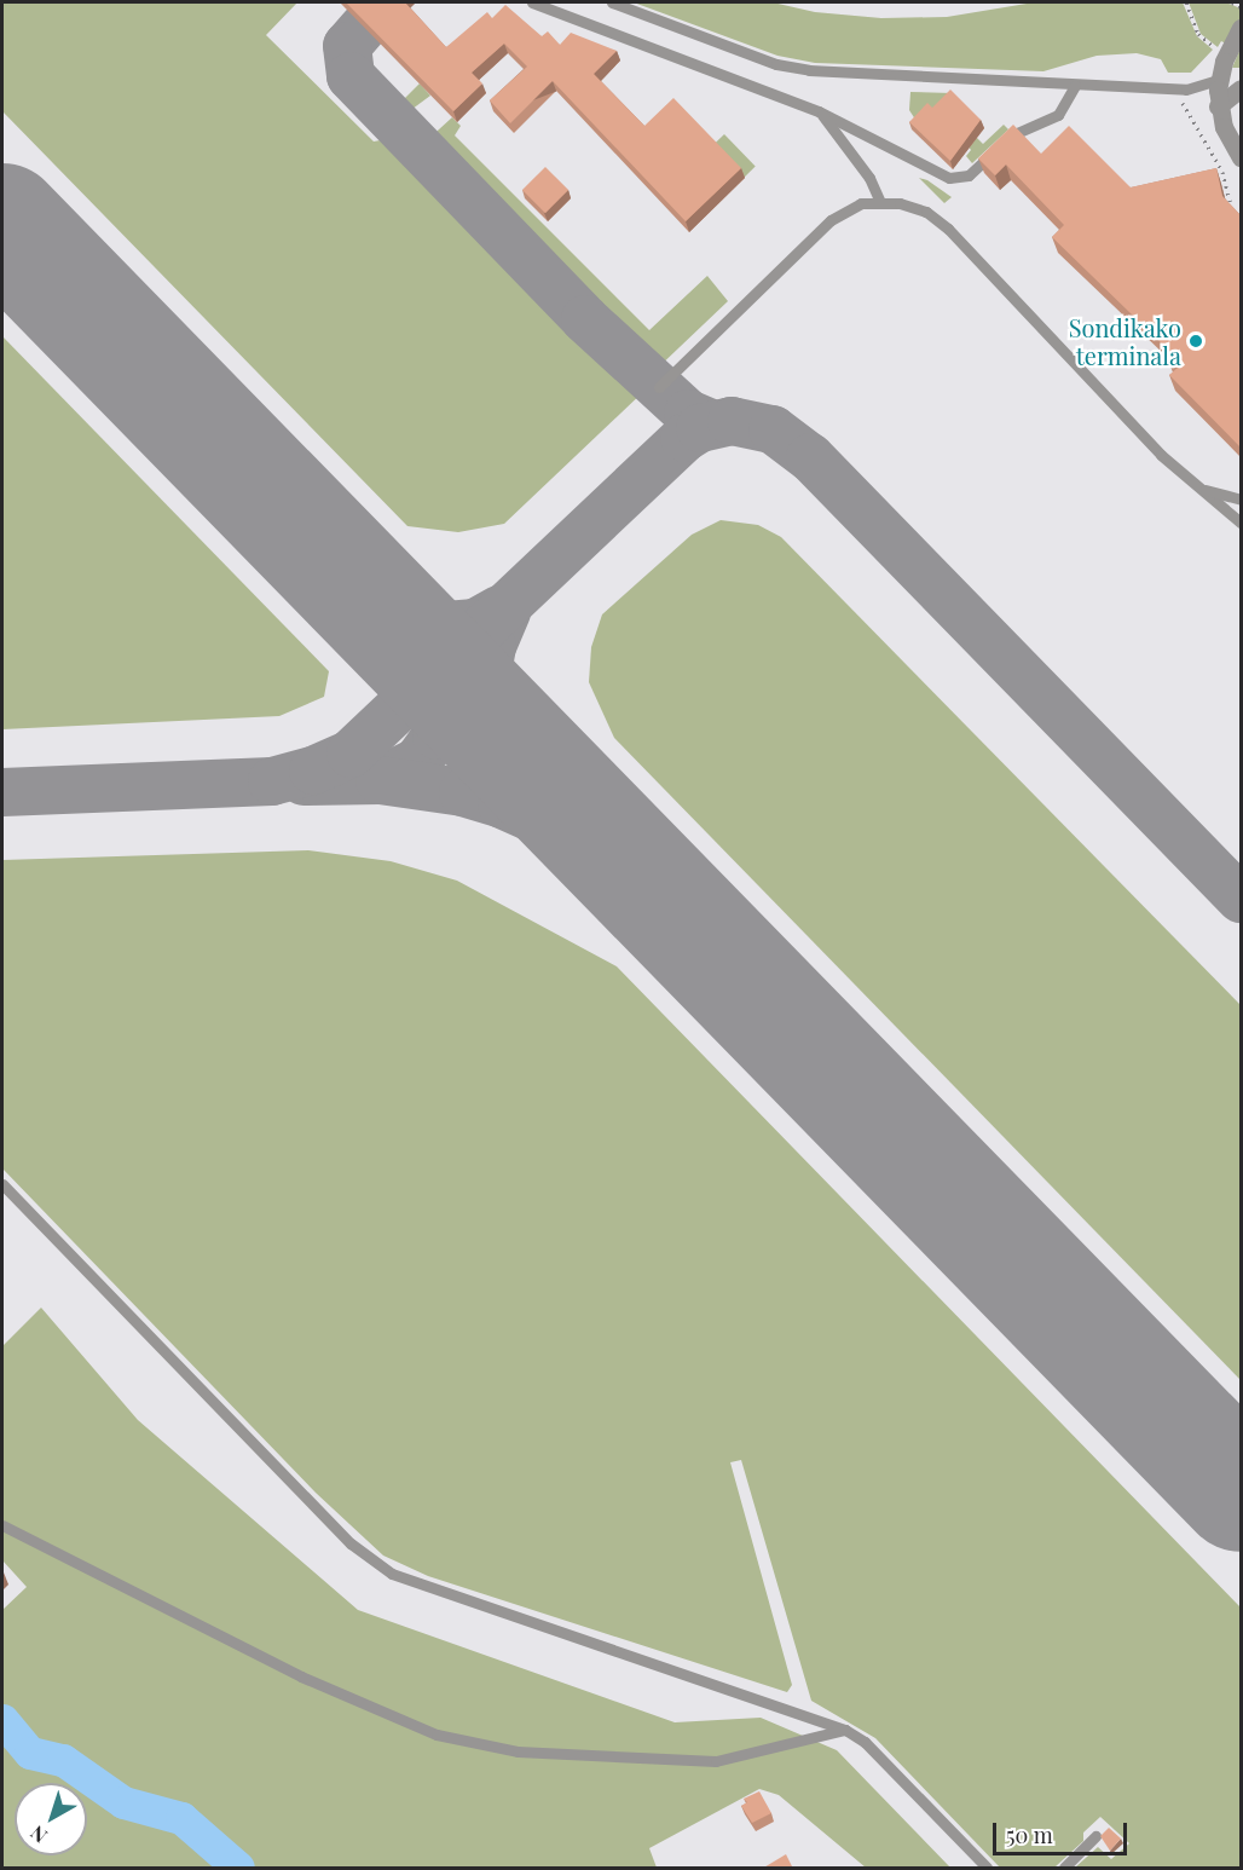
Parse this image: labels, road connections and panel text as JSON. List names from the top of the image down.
{
  "places": ["Sondikako terminala"],
  "scale_bar": "50 m",
  "north": "bottom left"
}
